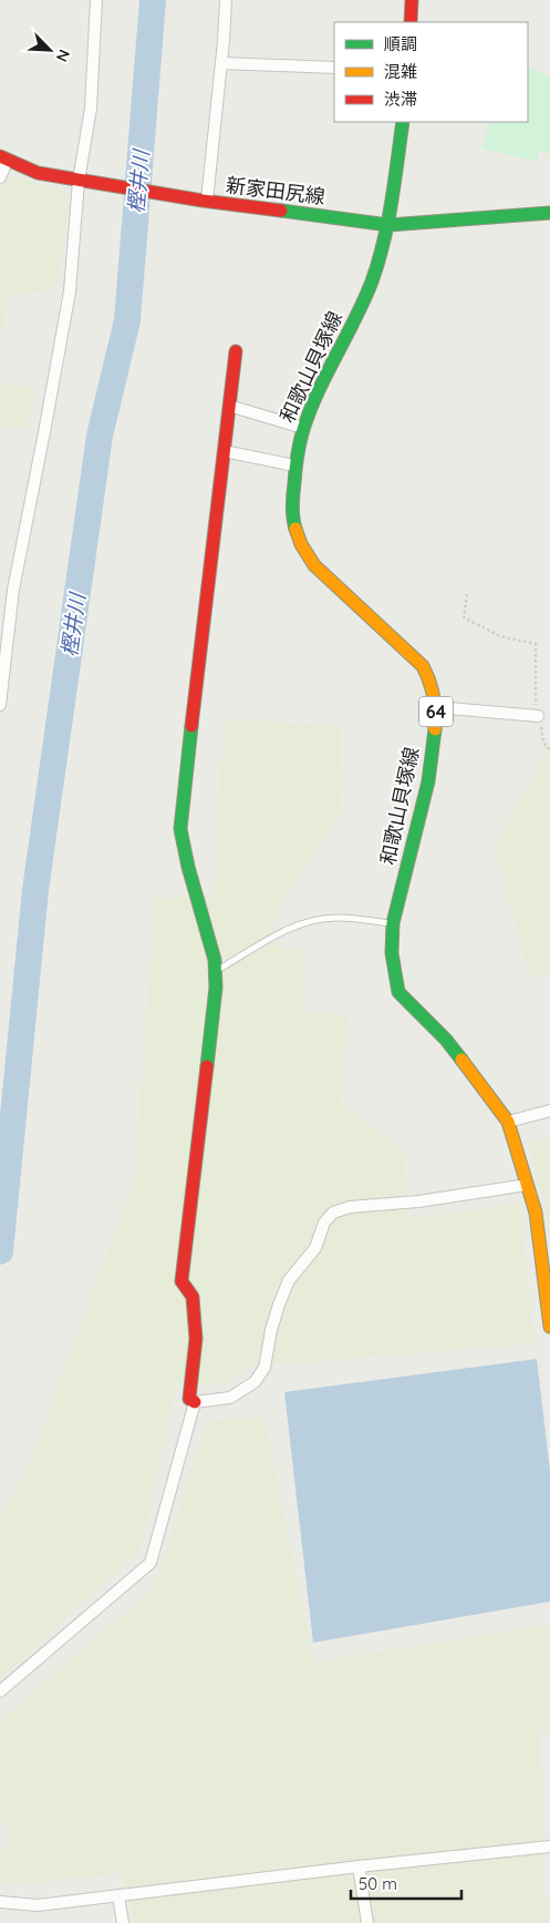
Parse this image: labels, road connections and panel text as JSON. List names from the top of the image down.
{
  "streets": {
    "main road": ["新家田尻線", "和歌山貝塚線", "64"]
  },
  "crossings": [
    ["新家田尻線", "和歌山貝塚線"]
  ],
  "water": ["樫井川"],
  "legend": ["順調", "混雑", "渋滞"],
  "scale_bar": "50 m",
  "north": "bottom right"
}
